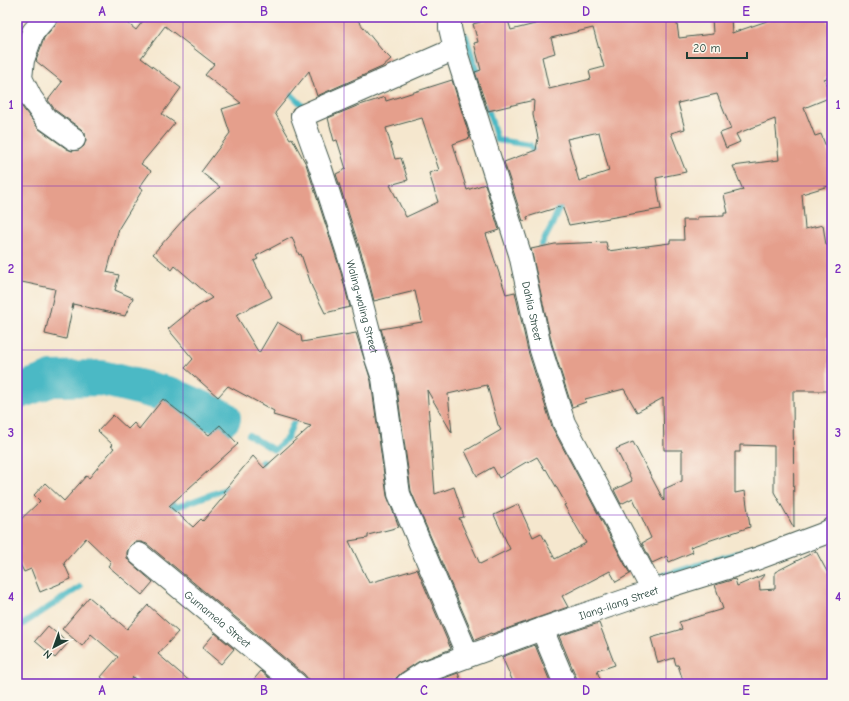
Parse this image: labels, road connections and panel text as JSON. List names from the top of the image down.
{
  "streets": {
    "street": [
      "Waling-waling Street",
      "Dahlia Street",
      "Ilang-ilang Street",
      "Gumamela Street"
    ]
  },
  "crossings": [
    ["Waling-waling Street", "Dahlia Street"],
    ["Waling-waling Street", "Ilang-ilang Street"],
    ["Dahlia Street", "Ilang-ilang Street"]
  ],
  "scale_bar": "20 m",
  "north": "bottom left",
  "grid": {
    "columns": [
      "A",
      "B",
      "C",
      "D",
      "E"
    ],
    "rows": [
      "1",
      "2",
      "3",
      "4"
    ]
  }
}
